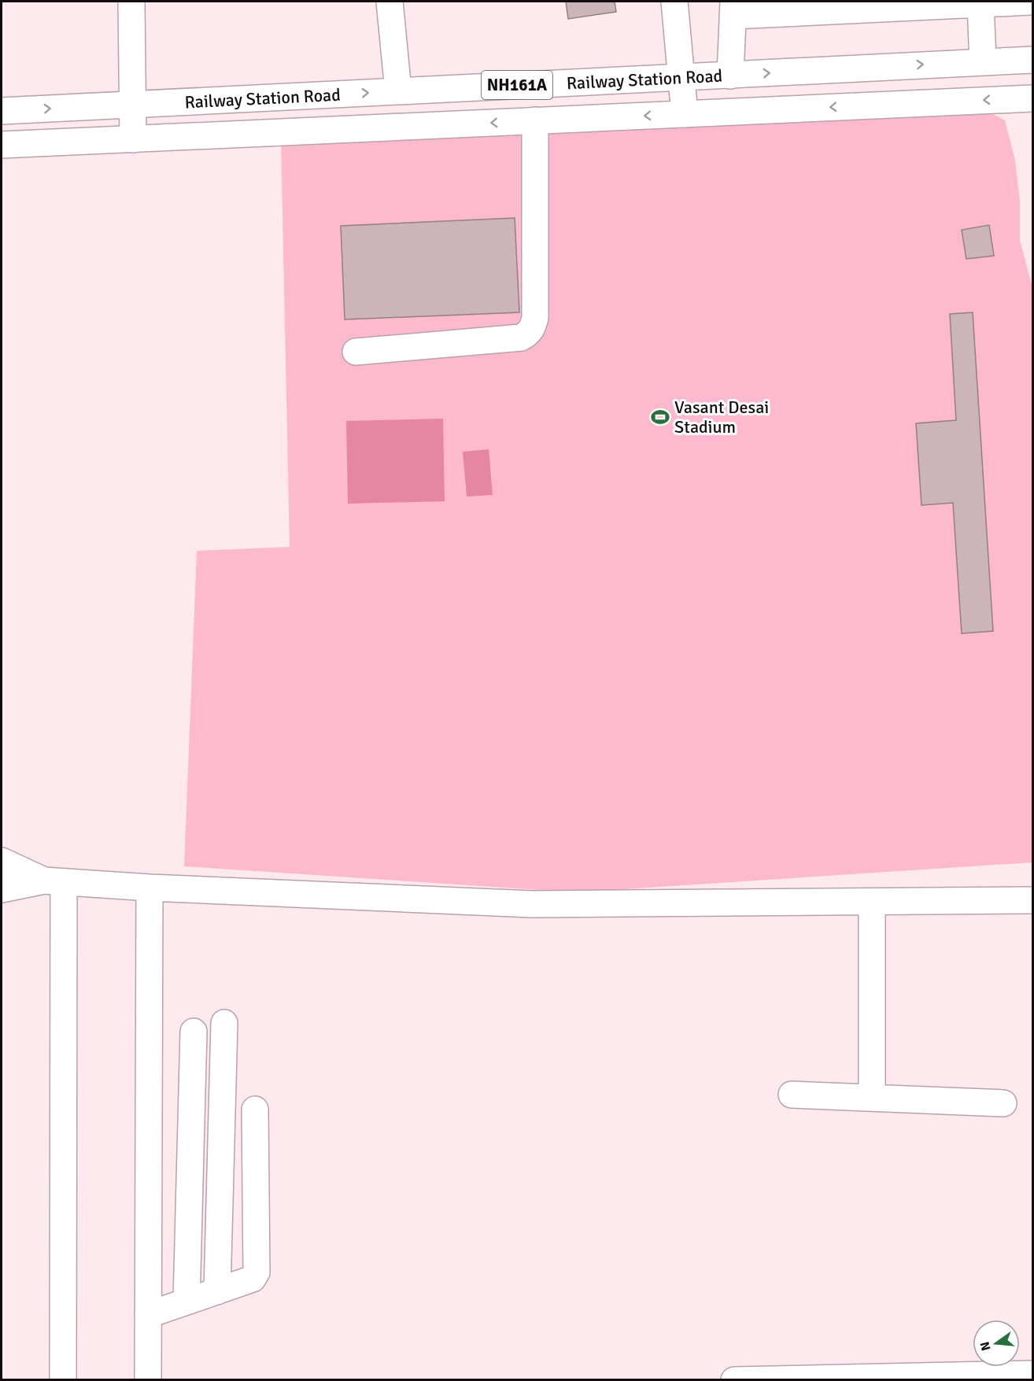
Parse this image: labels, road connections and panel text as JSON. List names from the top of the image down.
{
  "streets": {
    "main road": ["Railway Station Road", "NH161A"]
  },
  "places": {
    "sports": ["Vasant Desai Stadium"]
  },
  "north": "left"
}
